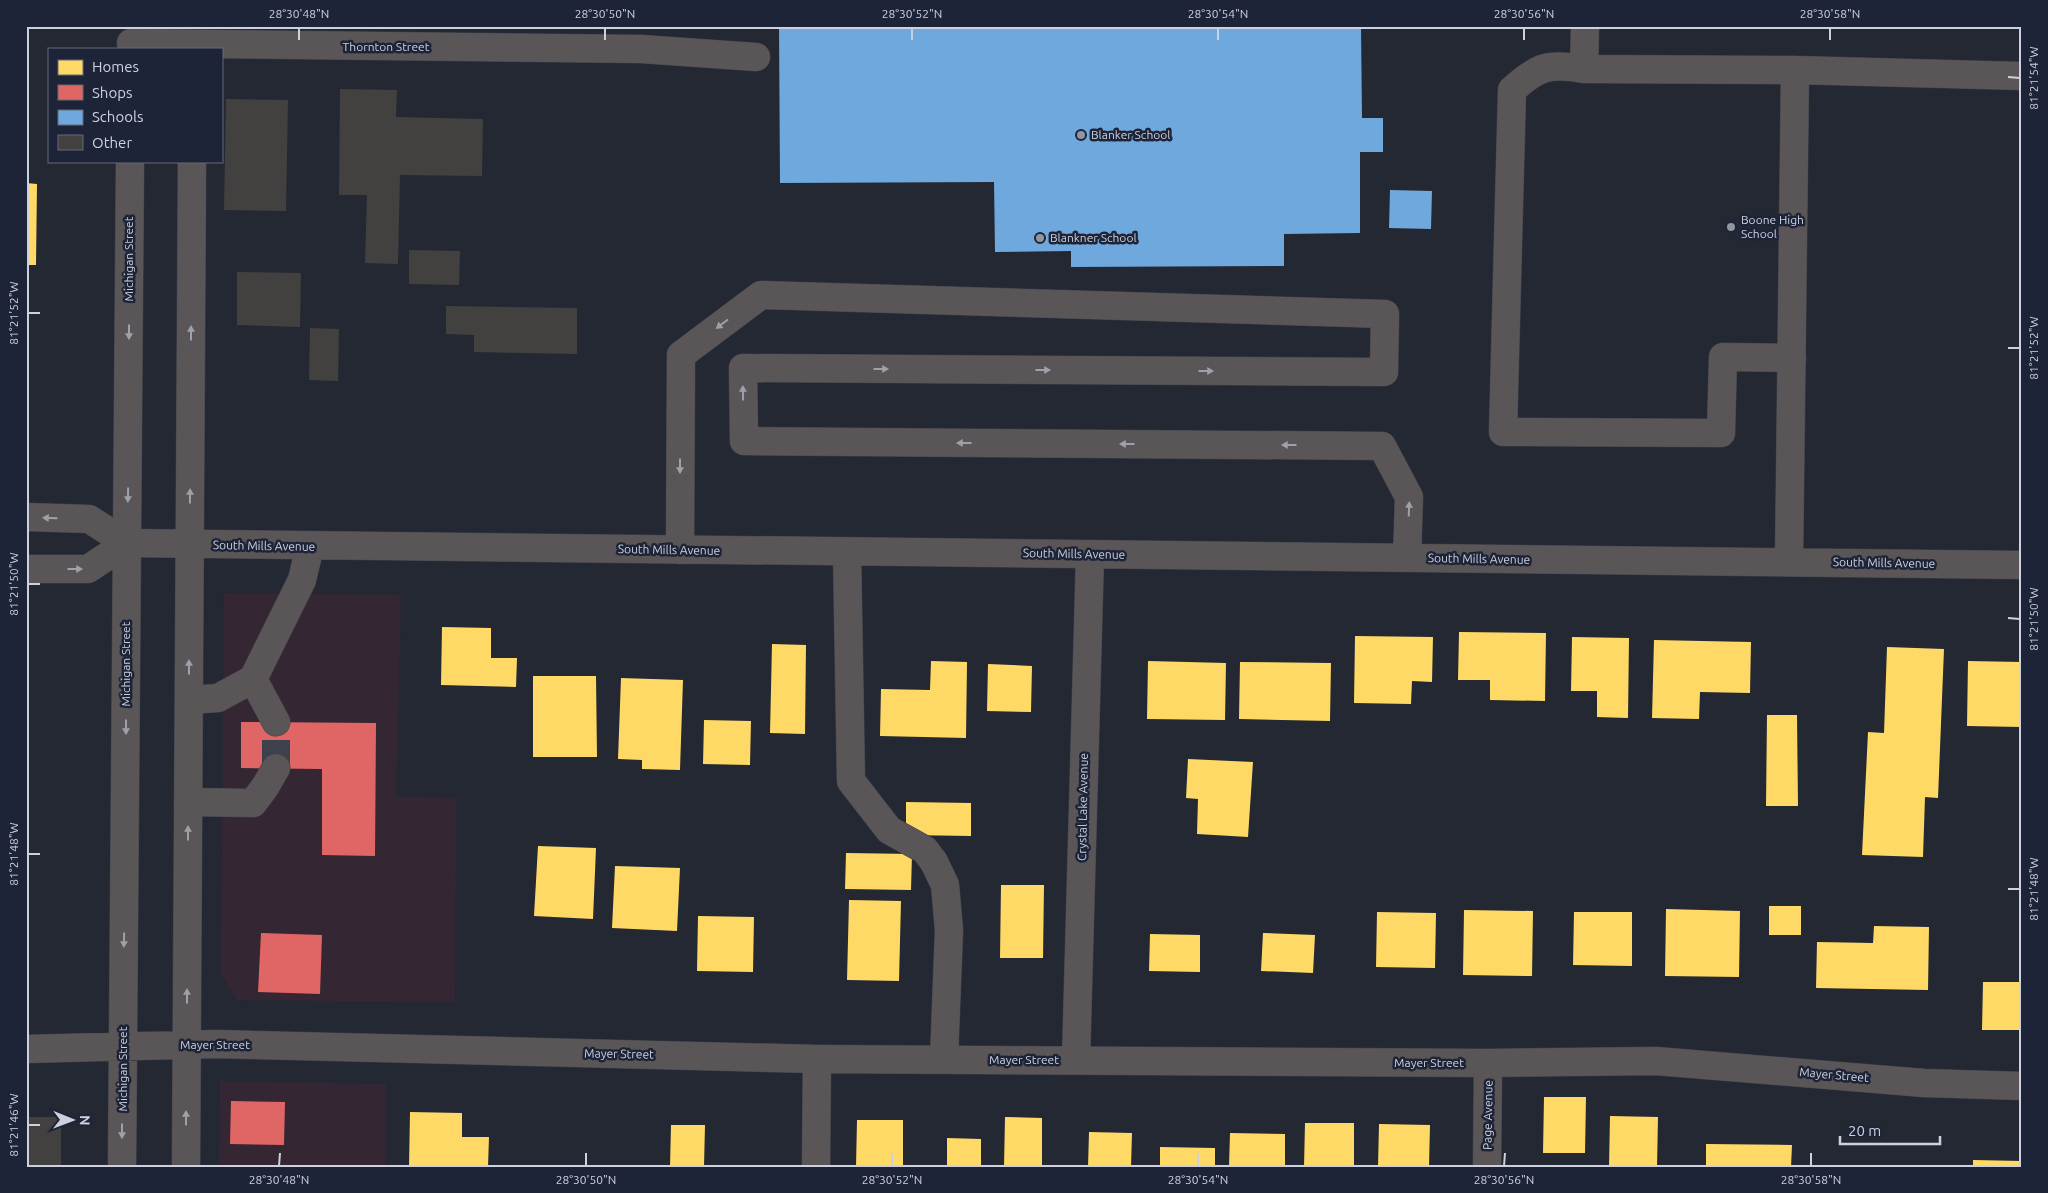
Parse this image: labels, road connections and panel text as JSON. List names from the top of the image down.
{
  "streets": {
    "street": [
      "Thornton Street",
      "Michigan Street",
      "South Mills Avenue",
      "Crystal Lake Avenue",
      "Mayer Street",
      "Page Avenue"
    ]
  },
  "crossings": [
    ["Michigan Street", "South Mills Avenue"],
    ["Michigan Street", "Mayer Street"],
    ["South Mills Avenue", "Crystal Lake Avenue"],
    ["Crystal Lake Avenue", "Mayer Street"],
    ["Mayer Street", "Page Avenue"]
  ],
  "places": ["Blanker School", "Boone High School", "Blankner School"],
  "legend": [
    "Homes",
    "Shops",
    "Schools",
    "Other"
  ],
  "scale_bar": "20 m",
  "north": "right",
  "coordinates": [
    "28°30'48\"N",
    "28°30'50\"N",
    "28°30'52\"N",
    "28°30'54\"N",
    "28°30'56\"N",
    "28°30'58\"N",
    "81°21'54\"W",
    "81°21'52\"W",
    "81°21'50\"W",
    "81°21'48\"W",
    "81°21'46\"W"
  ]
}
